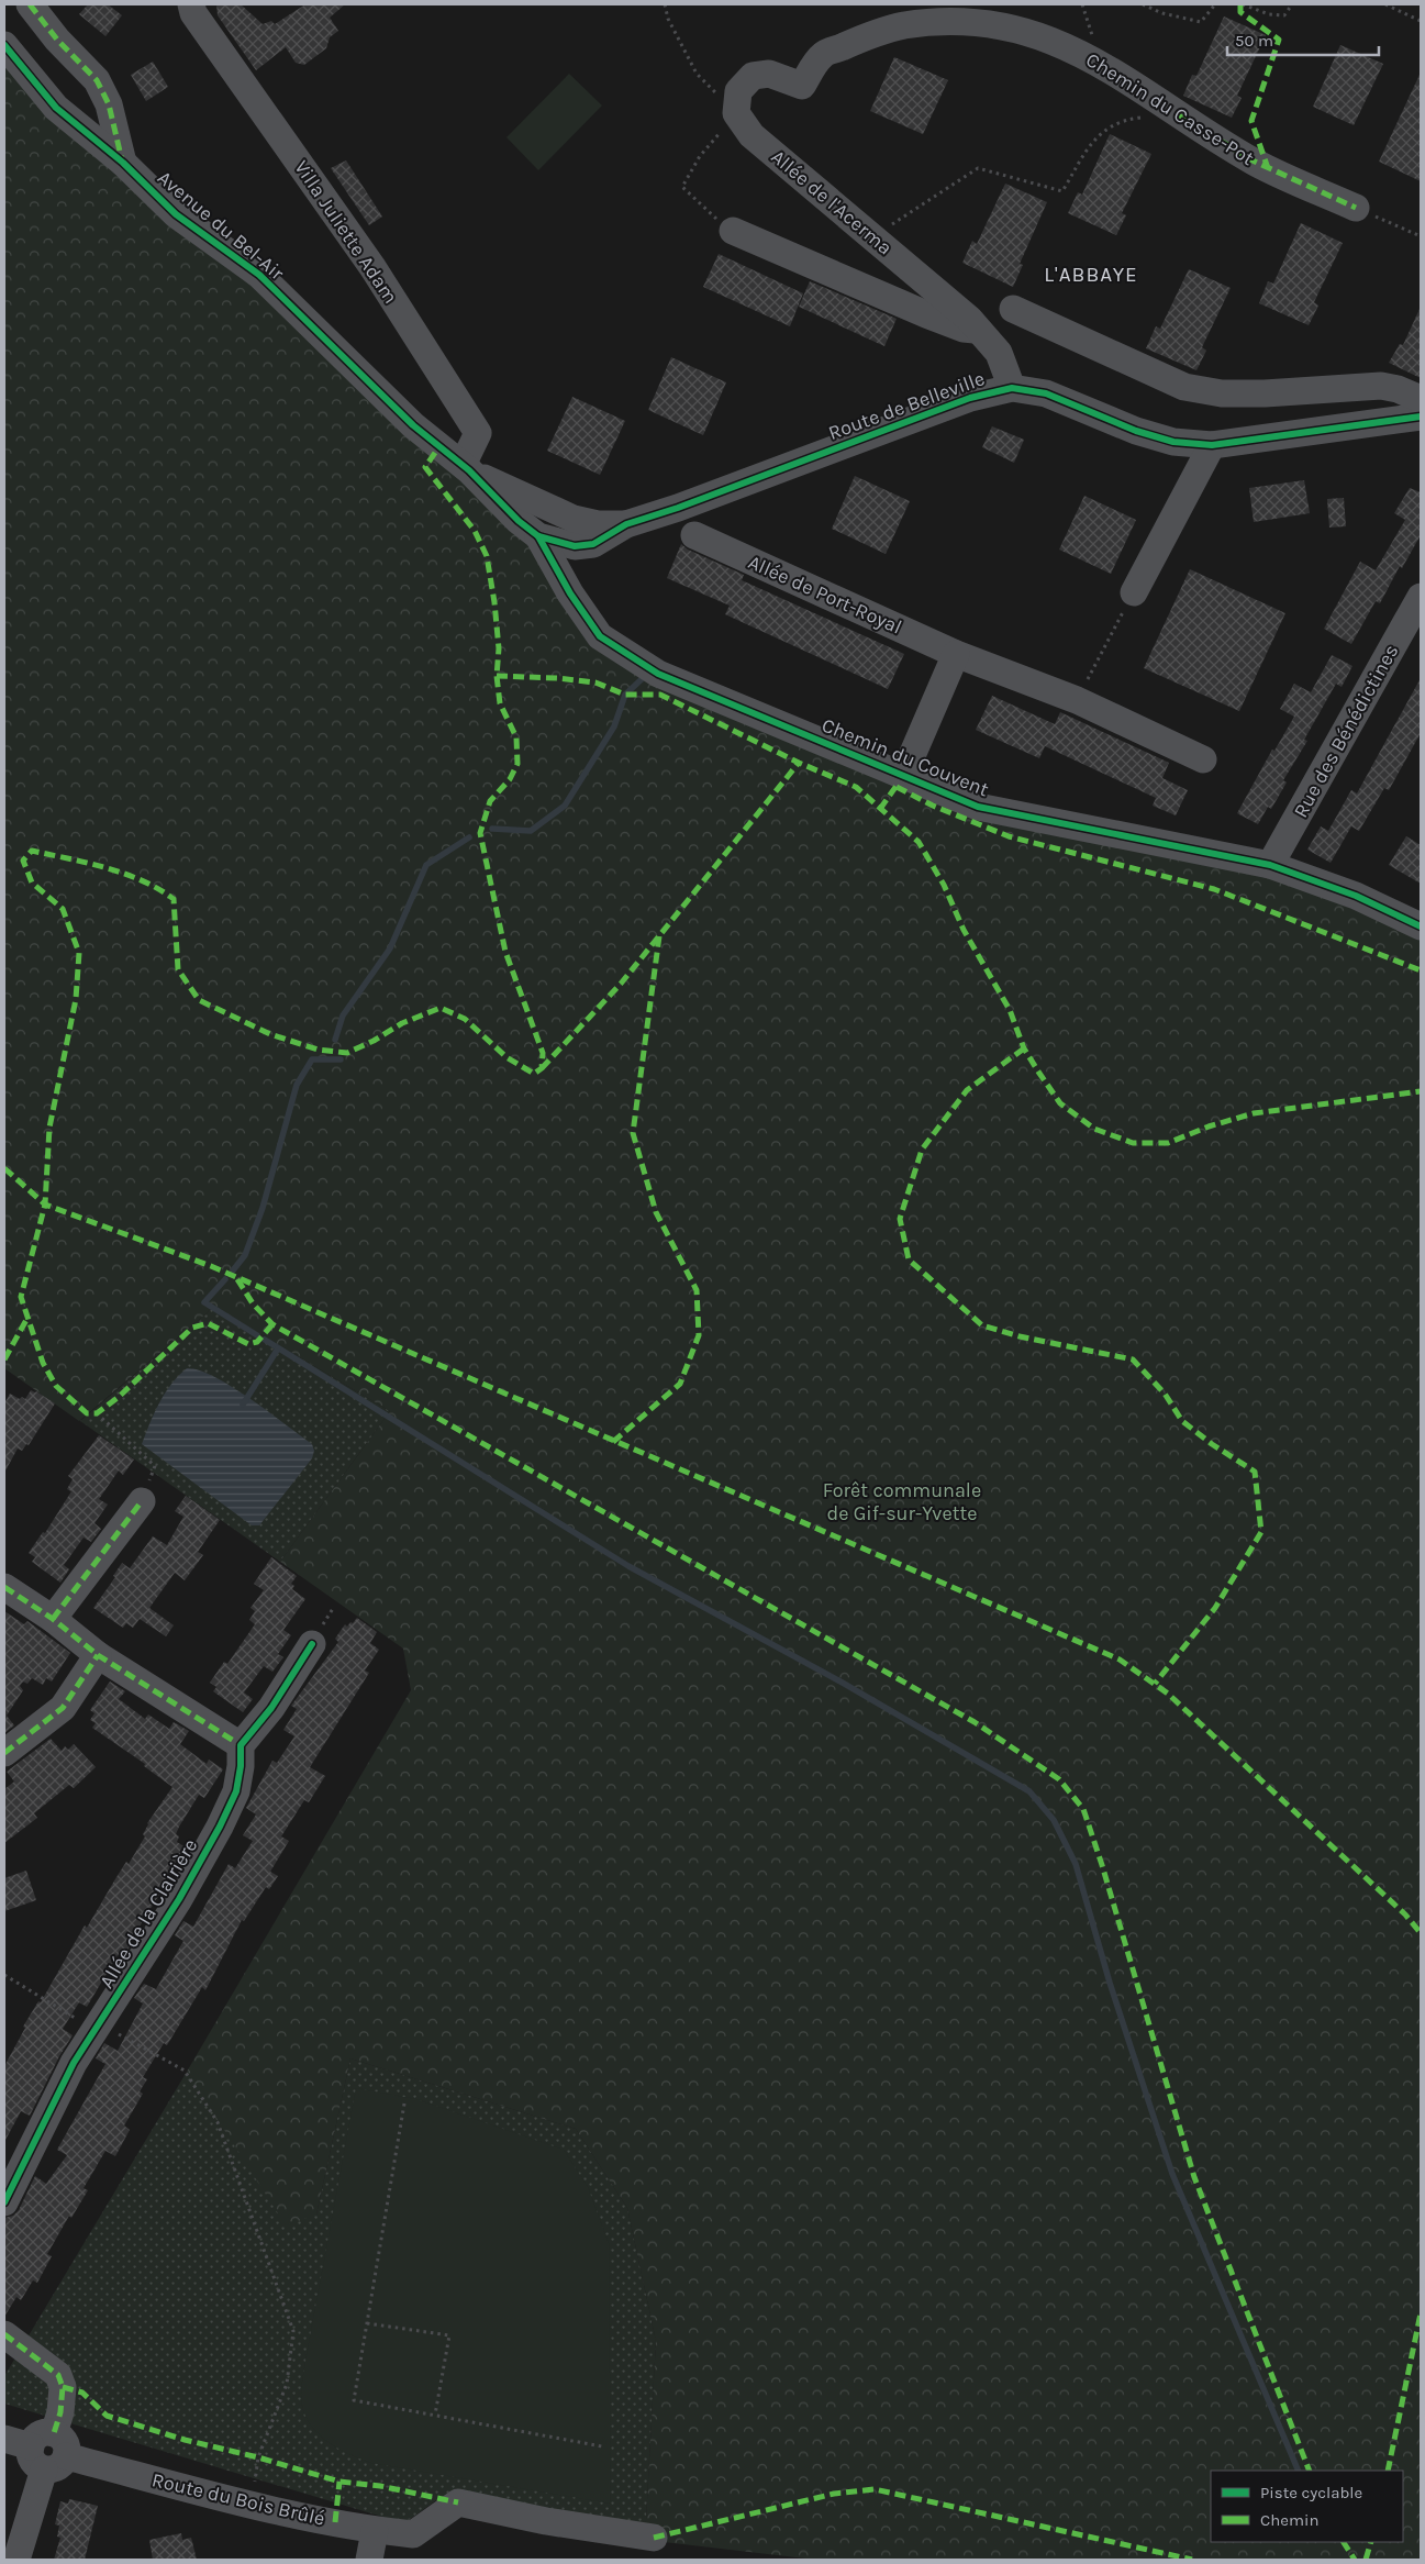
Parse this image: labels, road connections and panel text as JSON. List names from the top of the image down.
{
  "streets": {
    "street": [
      "Chemin du Casse-Pot",
      "Allée de l'Acerma",
      "Avenue du Bel-Air",
      "Villa Juliette Adam",
      "Route de Belleville",
      "Allée de Port-Royal",
      "Rue des Bénédictines",
      "Chemin du Couvent",
      "Allée de la Clairière",
      "Route du Bois Brûlé"
    ]
  },
  "crossings": [
    ["Chemin du Casse-Pot", "Allée de l'Acerma"],
    ["Allée de l'Acerma", "Route de Belleville"],
    ["Avenue du Bel-Air", "Villa Juliette Adam"],
    ["Avenue du Bel-Air", "Route de Belleville"],
    ["Villa Juliette Adam", "Route de Belleville"],
    ["Route de Belleville", "Chemin du Couvent"],
    ["Rue des Bénédictines", "Chemin du Couvent"]
  ],
  "districts": ["L'ABBAYE"],
  "parks": ["Forêt communale de Gif-sur-Yvette"],
  "legend": ["Piste cyclable", "Chemin"],
  "scale_bar": "50 m"
}
